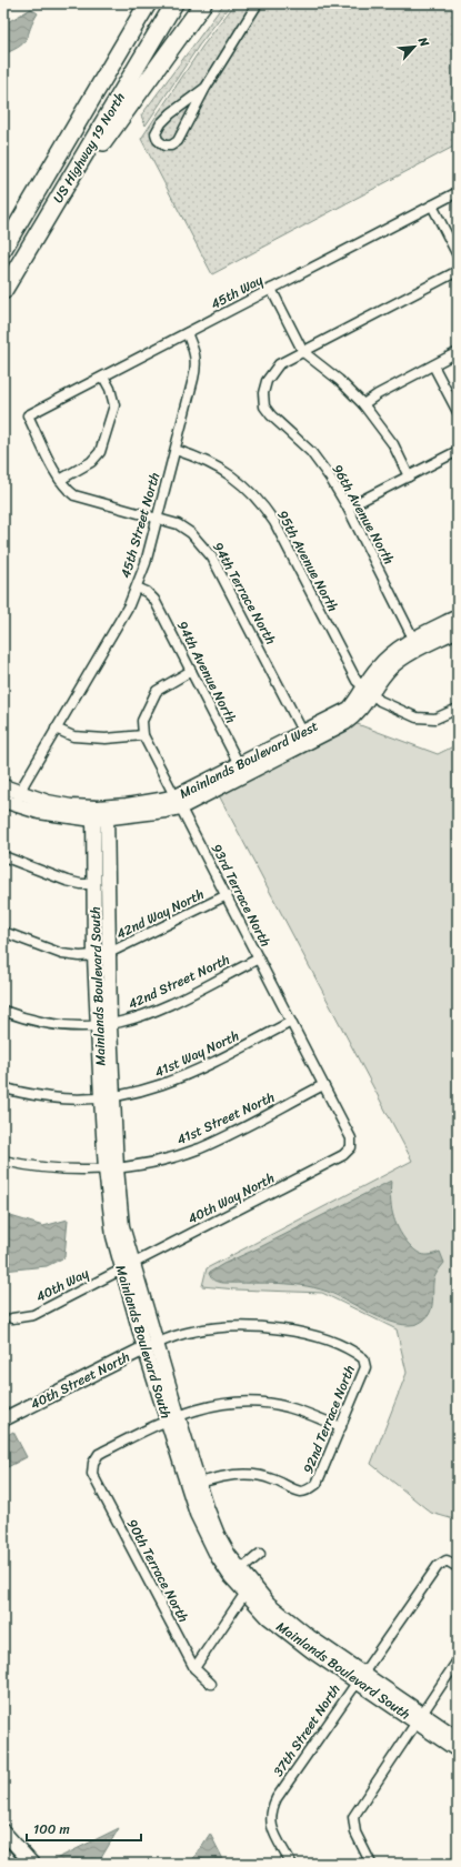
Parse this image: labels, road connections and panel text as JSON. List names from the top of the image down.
{
  "streets": {
    "highway": ["US Highway 19 North"],
    "street": [
      "45th Way",
      "96th Avenue North",
      "45th Street North",
      "95th Avenue North",
      "94th Terrace North",
      "94th Avenue North",
      "Mainlands Boulevard West",
      "93rd Terrace North",
      "42nd Way North",
      "42nd Street North",
      "Mainlands Boulevard South",
      "41st Way North",
      "41st Street North",
      "40th Way North",
      "40th Way",
      "40th Street North",
      "92nd Terrace North",
      "90th Terrace North",
      "37th Street North"
    ]
  },
  "crossings": [
    ["45th Way", "45th Street North"],
    ["45th Way", "94th Terrace North"],
    ["96th Avenue North", "Mainlands Boulevard West"],
    ["45th Street North", "95th Avenue North"],
    ["45th Street North", "94th Terrace North"],
    ["45th Street North", "94th Avenue North"],
    ["45th Street North", "Mainlands Boulevard West"],
    ["95th Avenue North", "Mainlands Boulevard West"],
    ["94th Terrace North", "Mainlands Boulevard West"],
    ["94th Avenue North", "Mainlands Boulevard West"],
    ["Mainlands Boulevard West", "93rd Terrace North"],
    ["Mainlands Boulevard West", "Mainlands Boulevard South"],
    ["93rd Terrace North", "42nd Way North"],
    ["93rd Terrace North", "42nd Street North"],
    ["93rd Terrace North", "41st Way North"],
    ["93rd Terrace North", "41st Street North"],
    ["93rd Terrace North", "40th Way North"],
    ["42nd Way North", "Mainlands Boulevard South"],
    ["42nd Street North", "Mainlands Boulevard South"],
    ["Mainlands Boulevard South", "41st Way North"],
    ["Mainlands Boulevard South", "41st Street North"],
    ["Mainlands Boulevard South", "40th Way North"],
    ["Mainlands Boulevard South", "40th Way"],
    ["Mainlands Boulevard South", "40th Street North"],
    ["Mainlands Boulevard South", "92nd Terrace North"],
    ["Mainlands Boulevard South", "90th Terrace North"],
    ["Mainlands Boulevard South", "37th Street North"],
    ["40th Way North", "40th Way"],
    ["40th Street North", "92nd Terrace North"]
  ],
  "scale_bar": "100 m",
  "north": "top right"
}
